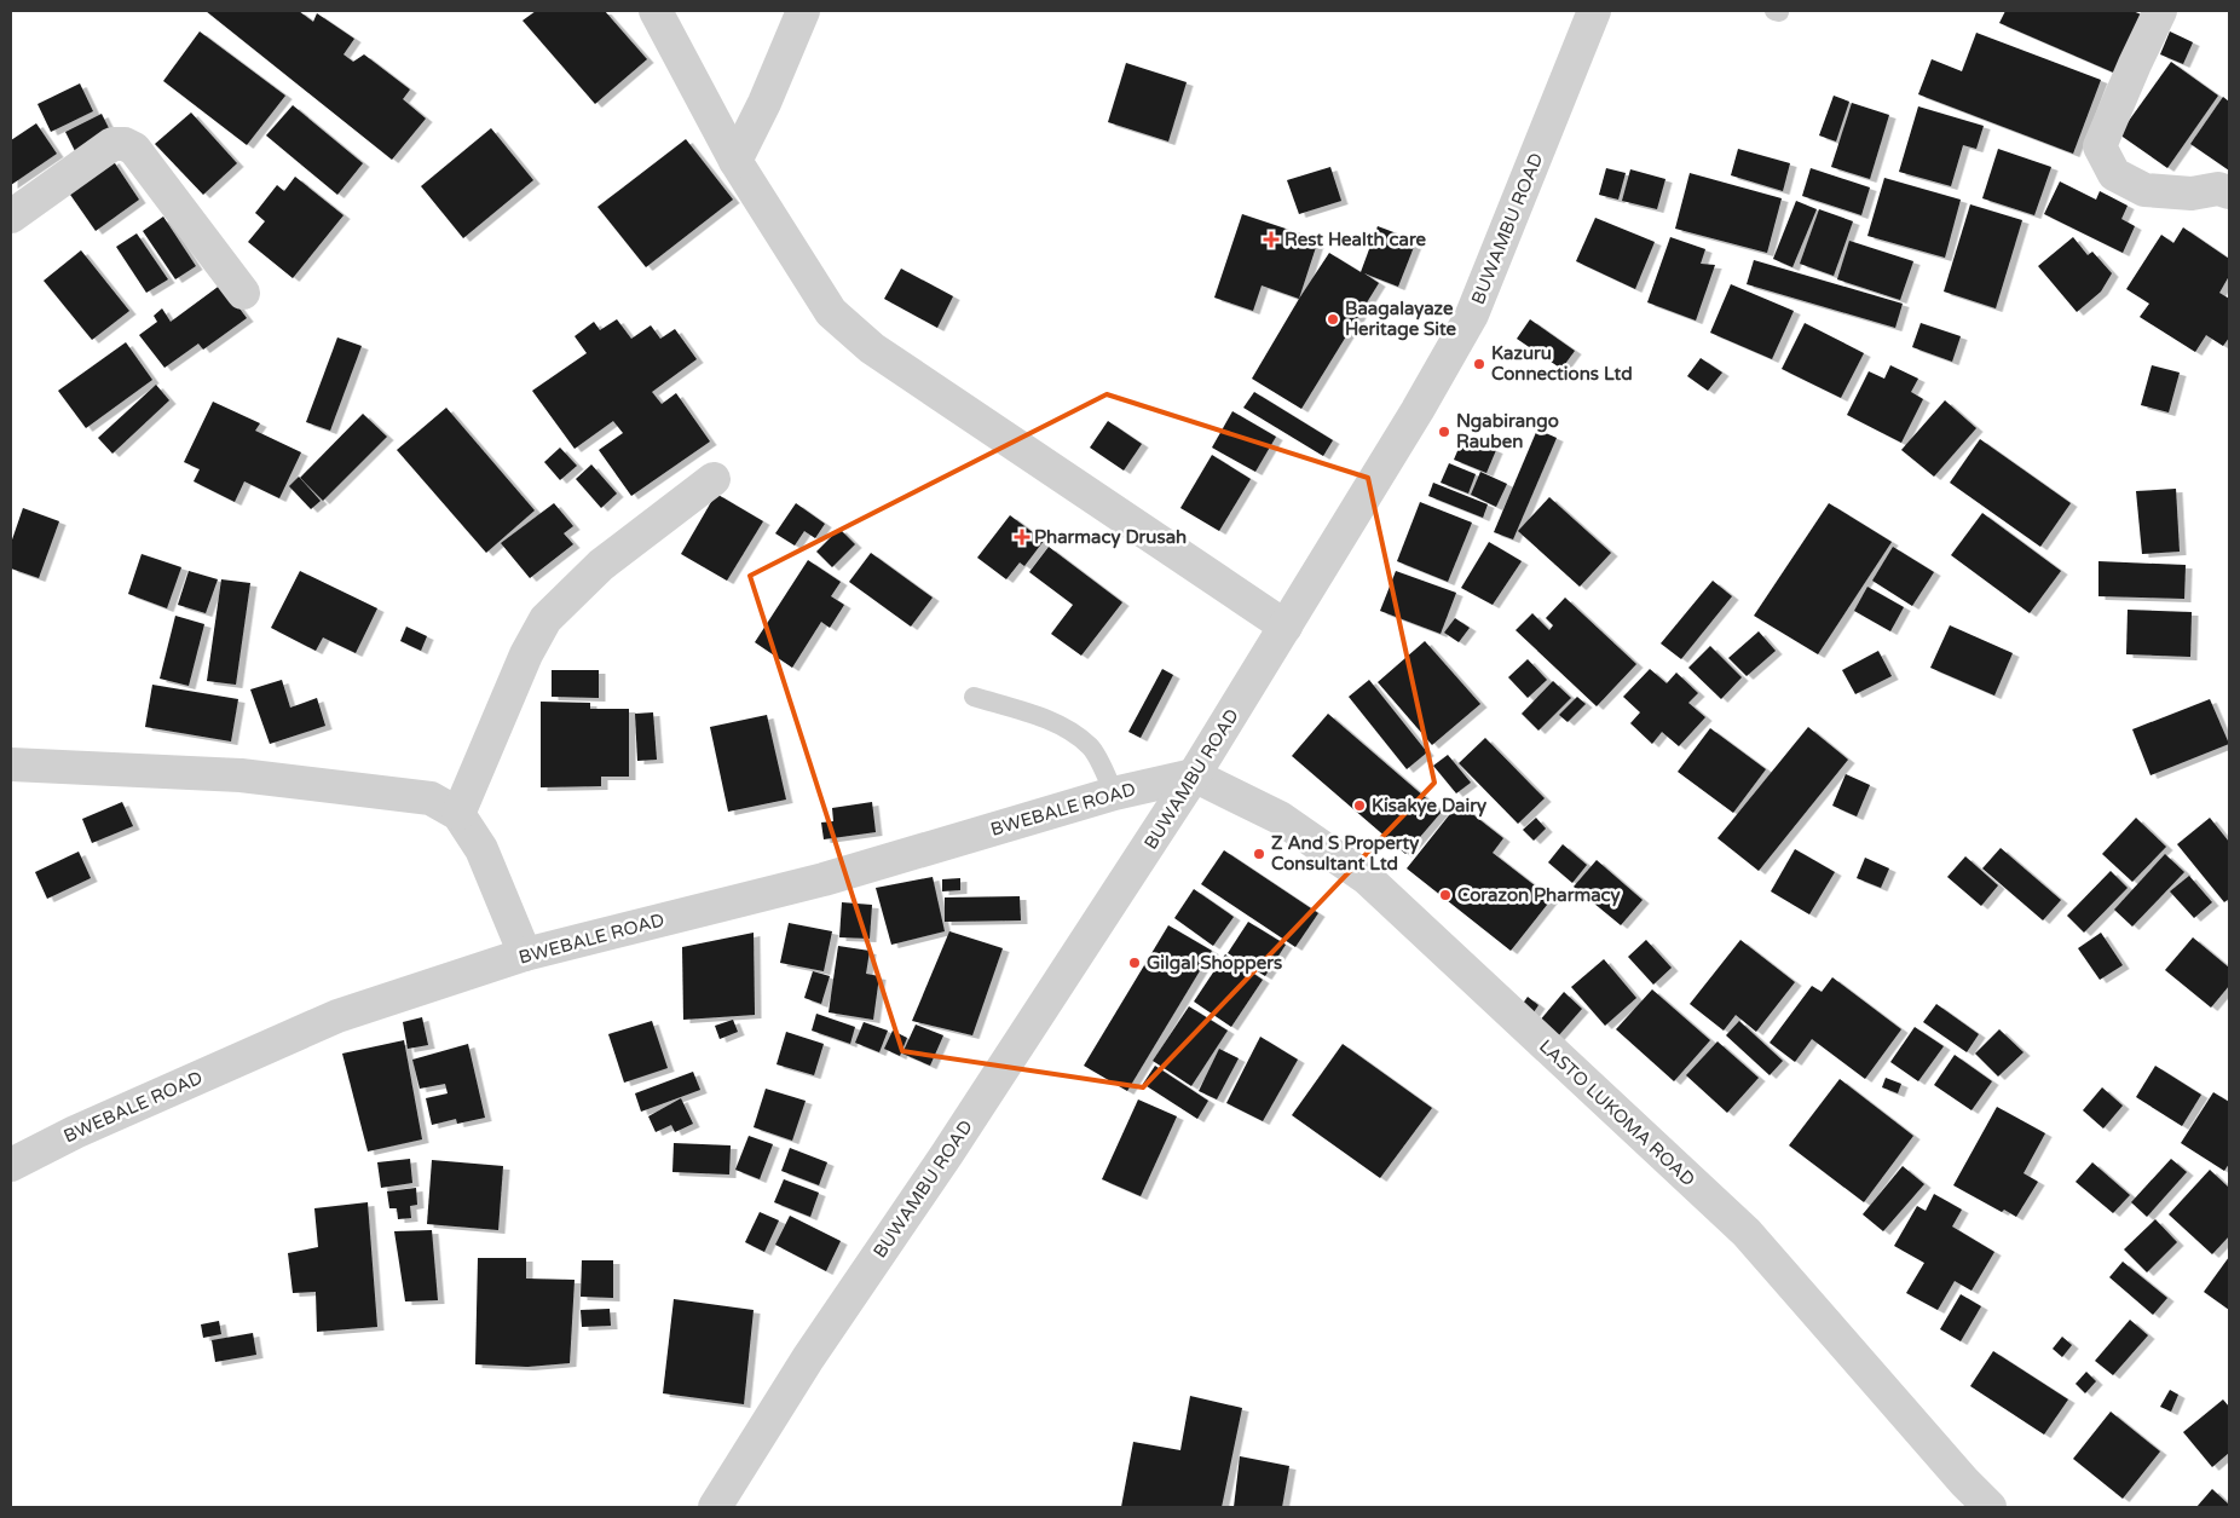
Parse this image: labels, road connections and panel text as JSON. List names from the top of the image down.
{
  "streets": {
    "street": ["BUWAMBU ROAD", "BWEBALE ROAD", "LASTO LUKOMA ROAD"]
  },
  "crossings": [
    ["BUWAMBU ROAD", "BWEBALE ROAD"],
    ["BUWAMBU ROAD", "LASTO LUKOMA ROAD"],
    ["BWEBALE ROAD", "LASTO LUKOMA ROAD"]
  ],
  "places": {
    "health": ["Rest Health care", "Pharmacy Drusah"],
    "other": [
      "Baagalayaze Heritage Site",
      "Kazuru Connections Ltd",
      "Ngabirango Rauben",
      "Kisakye Dairy",
      "Z And S Property Consultant Ltd",
      "Corazon Pharmacy",
      "Gilgal Shoppers"
    ]
  }
}
